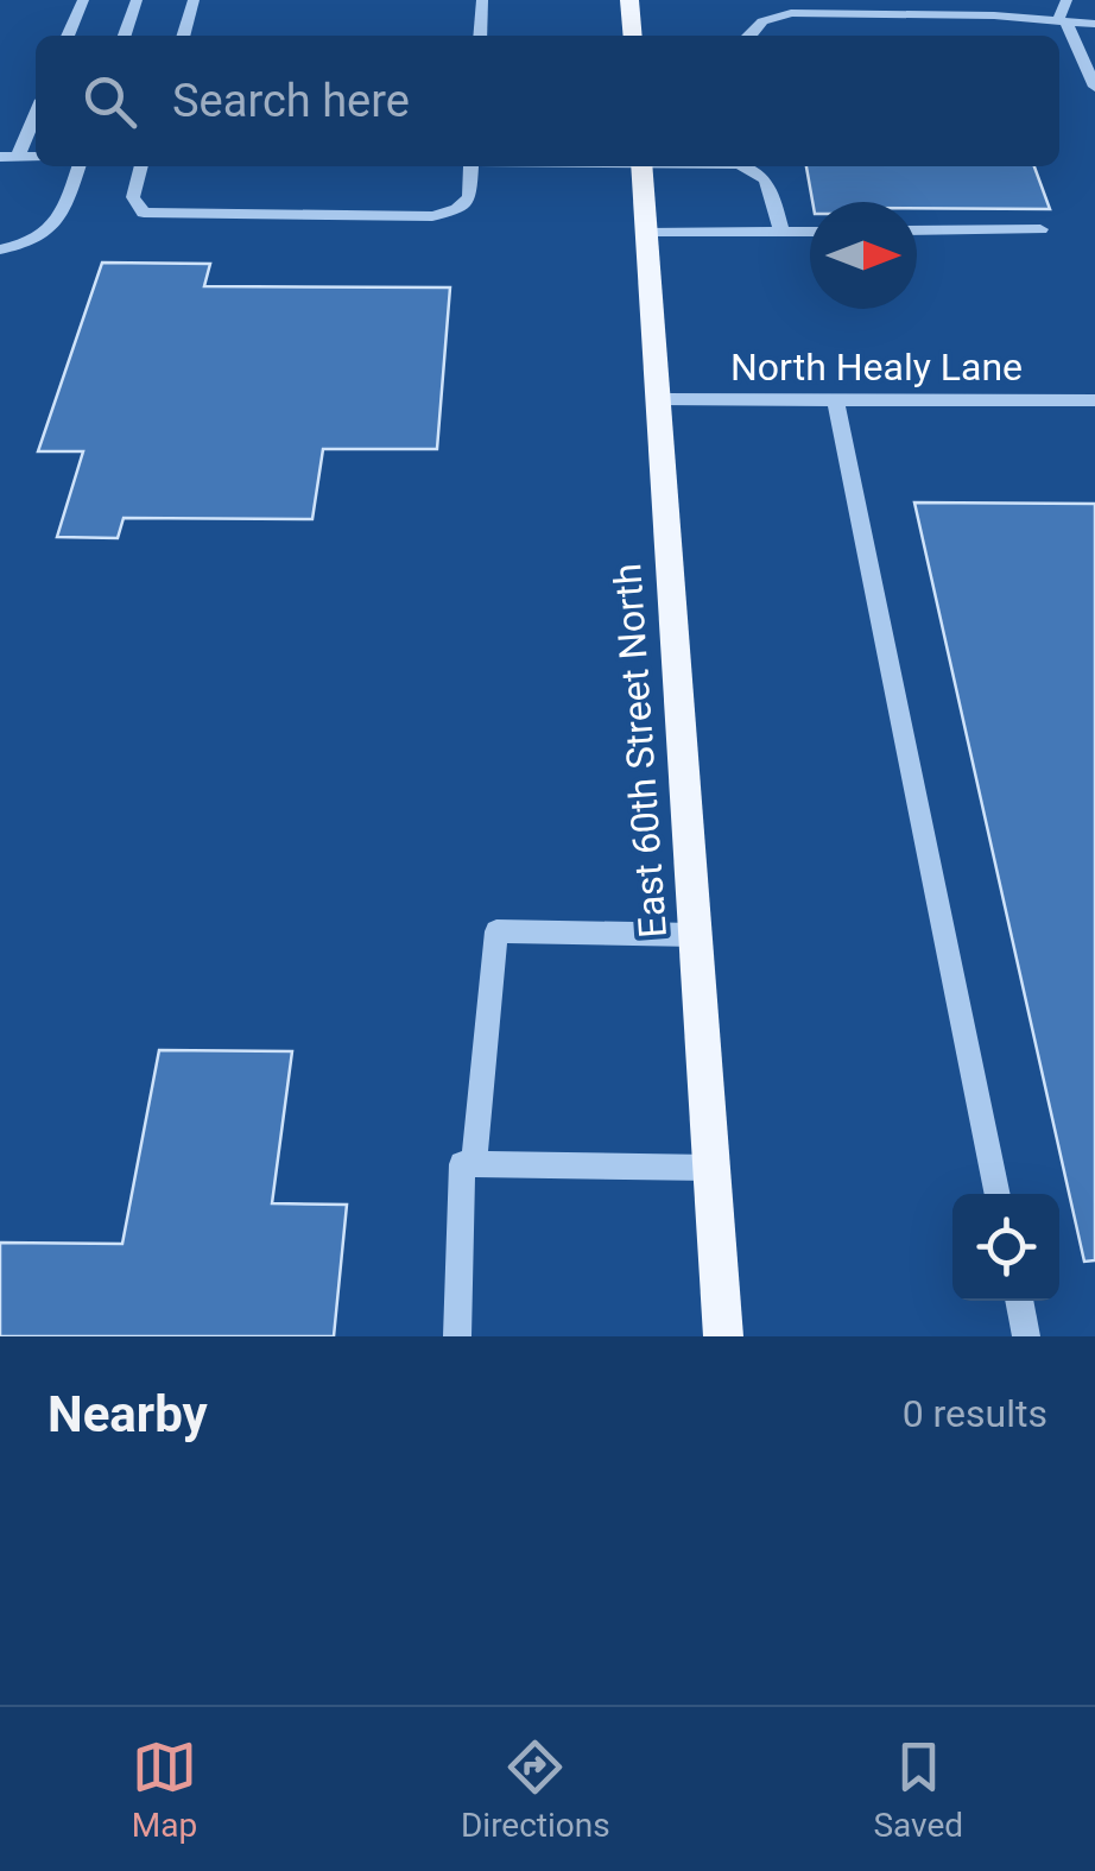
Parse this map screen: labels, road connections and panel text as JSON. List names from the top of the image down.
{
  "streets": {
    "main road": ["East 60th Street North"],
    "street": ["North Healy Lane"]
  },
  "crossings": [
    ["North Healy Lane", "East 60th Street North"]
  ],
  "north": "right",
  "page": {
    "search": "Search here",
    "heading": ["Nearby", "0 results"],
    "nav": ["Map", "Directions", "Saved"]
  }
}
